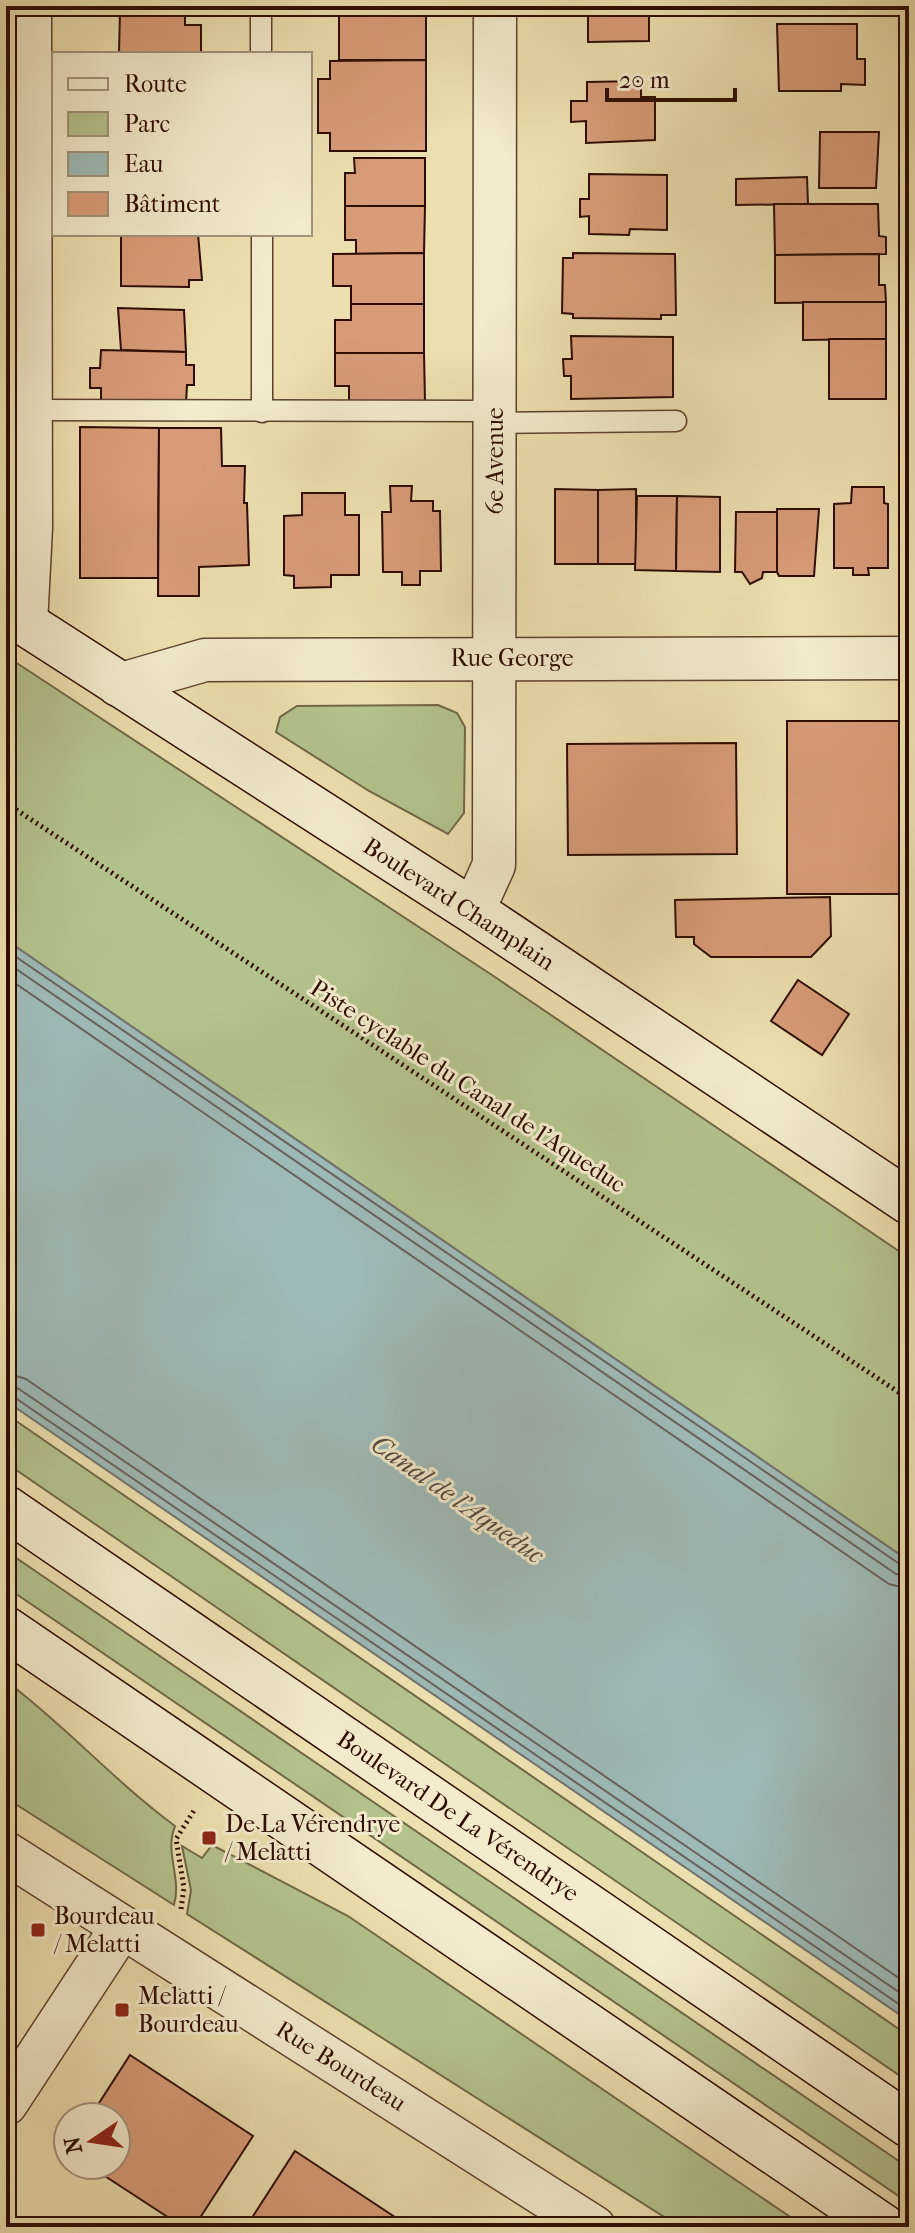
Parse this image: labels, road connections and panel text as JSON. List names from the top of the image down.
{
  "streets": {
    "main road": ["Boulevard Champlain", "Boulevard De La Vérendrye"],
    "street": ["6e Avenue", "Rue George", "Rue Bourdeau"],
    "path": ["Piste cyclable du Canal de l'Aqueduc"]
  },
  "crossings": [
    ["6e Avenue", "Rue George"],
    ["6e Avenue", "Boulevard Champlain"],
    ["Rue George", "Boulevard Champlain"]
  ],
  "water": ["Canal de l'Aqueduc"],
  "places": {
    "transit": ["De La Vérendrye / Melatti", "Bourdeau / Melatti", "Melatti / Bourdeau"]
  },
  "legend": [
    "Route",
    "Parc",
    "Eau",
    "Bâtiment"
  ],
  "scale_bar": "20 m",
  "north": "left"
}
